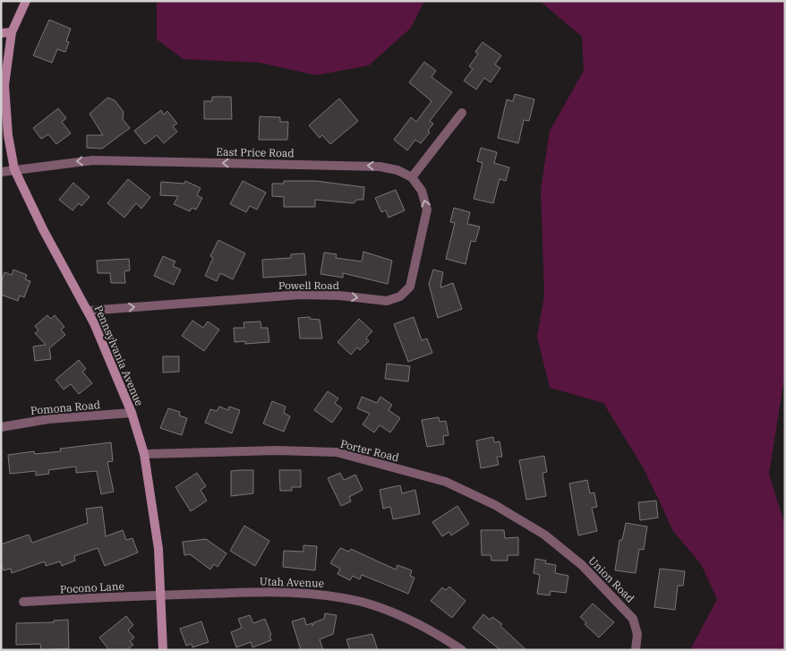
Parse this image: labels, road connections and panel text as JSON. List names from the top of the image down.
{
  "streets": {
    "street": [
      "East Price Road",
      "Powell Road",
      "Pennsylvania Avenue",
      "Pomona Road",
      "Porter Road",
      "Union Road",
      "Utah Avenue",
      "Pocono Lane"
    ]
  },
  "crossings": [
    ["East Price Road", "Powell Road"],
    ["East Price Road", "Pennsylvania Avenue"],
    ["Powell Road", "Pennsylvania Avenue"],
    ["Pennsylvania Avenue", "Pomona Road"],
    ["Pennsylvania Avenue", "Porter Road"],
    ["Pennsylvania Avenue", "Utah Avenue"],
    ["Pennsylvania Avenue", "Pocono Lane"],
    ["Porter Road", "Union Road"],
    ["Utah Avenue", "Pocono Lane"]
  ],
  "one_way": ["East Price Road"]
}
